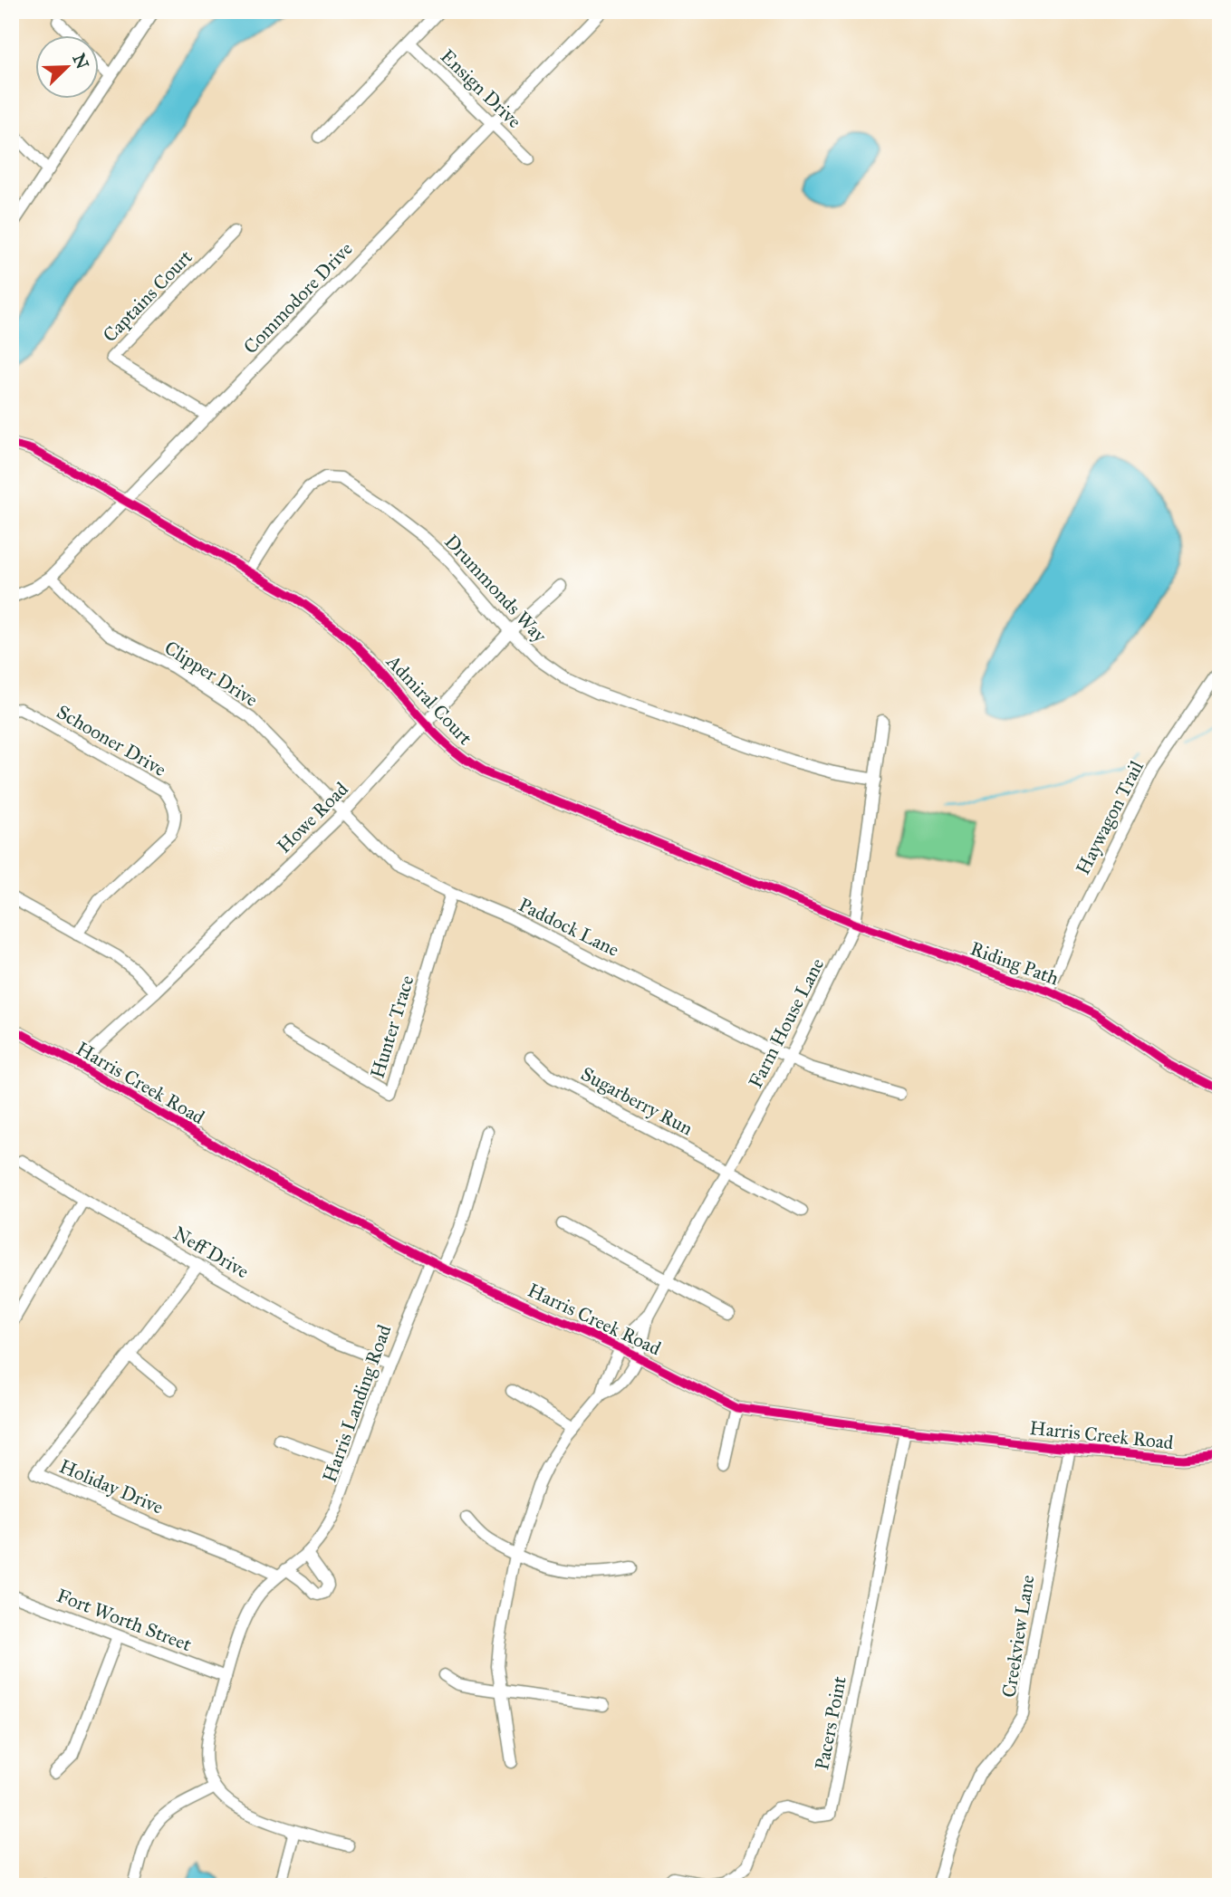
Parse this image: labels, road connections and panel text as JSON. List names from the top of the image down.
{
  "streets": {
    "street": [
      "Ensign Drive",
      "Captains Court",
      "Commodore Drive",
      "Drummonds Way",
      "Clipper Drive",
      "Admiral Court",
      "Schooner Drive",
      "Howe Road",
      "Haywagon Trail",
      "Paddock Lane",
      "Riding Path",
      "Farm House Lane",
      "Hunter Trace",
      "Harris Creek Road",
      "Sugarberry Run",
      "Neff Drive",
      "Harris Landing Road",
      "Holiday Drive",
      "Fort Worth Street",
      "Creekview Lane",
      "Pacers Point"
    ]
  },
  "crossings": [
    ["Ensign Drive", "Commodore Drive"],
    ["Captains Court", "Commodore Drive"],
    ["Commodore Drive", "Clipper Drive"],
    ["Commodore Drive", "Admiral Court"],
    ["Drummonds Way", "Admiral Court"],
    ["Drummonds Way", "Howe Road"],
    ["Drummonds Way", "Farm House Lane"],
    ["Clipper Drive", "Howe Road"],
    ["Clipper Drive", "Paddock Lane"],
    ["Admiral Court", "Howe Road"],
    ["Admiral Court", "Riding Path"],
    ["Admiral Court", "Farm House Lane"],
    ["Howe Road", "Paddock Lane"],
    ["Howe Road", "Harris Creek Road"],
    ["Haywagon Trail", "Riding Path"],
    ["Paddock Lane", "Farm House Lane"],
    ["Paddock Lane", "Hunter Trace"],
    ["Riding Path", "Farm House Lane"],
    ["Farm House Lane", "Harris Creek Road"],
    ["Farm House Lane", "Sugarberry Run"],
    ["Harris Creek Road", "Harris Landing Road"],
    ["Harris Creek Road", "Creekview Lane"],
    ["Harris Creek Road", "Pacers Point"],
    ["Neff Drive", "Harris Landing Road"],
    ["Neff Drive", "Holiday Drive"],
    ["Harris Landing Road", "Holiday Drive"],
    ["Harris Landing Road", "Fort Worth Street"]
  ],
  "north": "top right"
}
